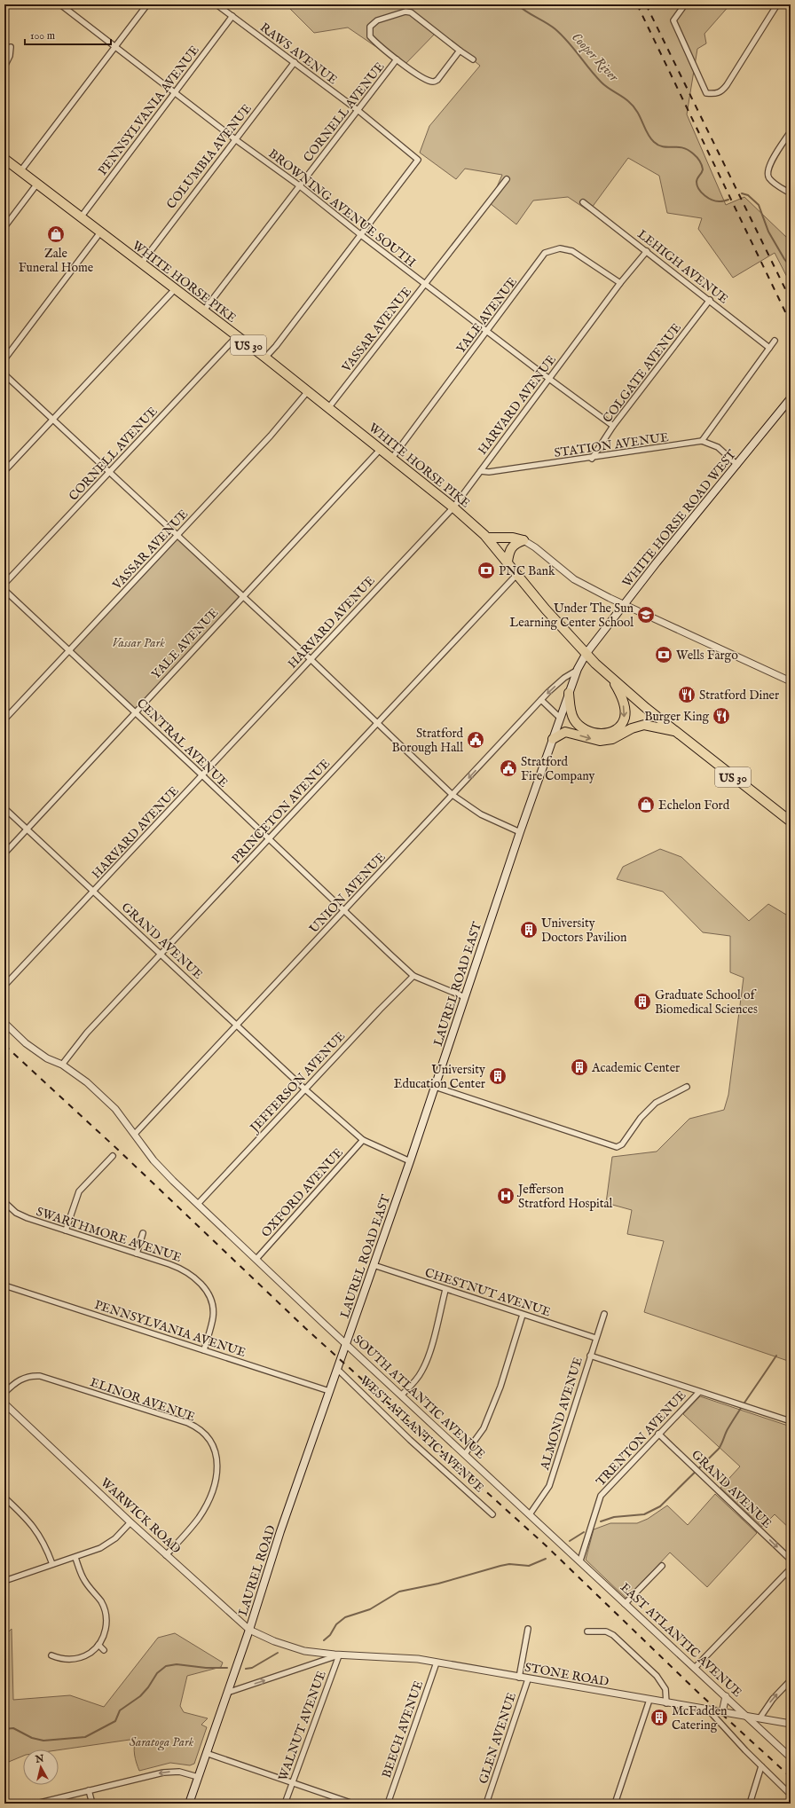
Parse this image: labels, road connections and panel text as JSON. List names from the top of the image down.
{
  "streets": {
    "highway": ["WHITE HORSE PIKE", "US 30"],
    "main road": ["WHITE HORSE ROAD WEST", "LAUREL ROAD EAST", "LAUREL ROAD"],
    "street": [
      "RAWS AVENUE",
      "PENNSYLVANIA AVENUE",
      "CORNELL AVENUE",
      "COLUMBIA AVENUE",
      "BROWNING AVENUE SOUTH",
      "LEHIGH AVENUE",
      "YALE AVENUE",
      "VASSAR AVENUE",
      "COLGATE AVENUE",
      "HARVARD AVENUE",
      "STATION AVENUE",
      "CENTRAL AVENUE",
      "PRINCETON AVENUE",
      "UNION AVENUE",
      "GRAND AVENUE",
      "JEFFERSON AVENUE",
      "OXFORD AVENUE",
      "SWARTHMORE AVENUE",
      "CHESTNUT AVENUE",
      "SOUTH ATLANTIC AVENUE",
      "ELINOR AVENUE",
      "ALMOND AVENUE",
      "WEST ATLANTIC AVENUE",
      "TRENTON AVENUE",
      "WARWICK ROAD",
      "EAST ATLANTIC AVENUE",
      "STONE ROAD",
      "WALNUT AVENUE",
      "BEECH AVENUE",
      "GLEN AVENUE"
    ]
  },
  "crossings": [
    ["RAWS AVENUE", "PENNSYLVANIA AVENUE"],
    ["RAWS AVENUE", "CORNELL AVENUE"],
    ["RAWS AVENUE", "COLUMBIA AVENUE"],
    ["RAWS AVENUE", "BROWNING AVENUE SOUTH"],
    ["PENNSYLVANIA AVENUE", "BROWNING AVENUE SOUTH"],
    ["PENNSYLVANIA AVENUE", "WHITE HORSE PIKE"],
    ["PENNSYLVANIA AVENUE", "SWARTHMORE AVENUE"],
    ["PENNSYLVANIA AVENUE", "LAUREL ROAD"],
    ["CORNELL AVENUE", "BROWNING AVENUE SOUTH"],
    ["CORNELL AVENUE", "WHITE HORSE PIKE"],
    ["COLUMBIA AVENUE", "BROWNING AVENUE SOUTH"],
    ["COLUMBIA AVENUE", "WHITE HORSE PIKE"],
    ["BROWNING AVENUE SOUTH", "YALE AVENUE"],
    ["BROWNING AVENUE SOUTH", "VASSAR AVENUE"],
    ["BROWNING AVENUE SOUTH", "COLGATE AVENUE"],
    ["BROWNING AVENUE SOUTH", "HARVARD AVENUE"],
    ["LEHIGH AVENUE", "COLGATE AVENUE"],
    ["LEHIGH AVENUE", "HARVARD AVENUE"],
    ["WHITE HORSE PIKE", "YALE AVENUE"],
    ["WHITE HORSE PIKE", "VASSAR AVENUE"],
    ["WHITE HORSE PIKE", "HARVARD AVENUE"],
    ["WHITE HORSE PIKE", "WHITE HORSE ROAD WEST"],
    ["WHITE HORSE PIKE", "PRINCETON AVENUE"],
    ["WHITE HORSE PIKE", "LAUREL ROAD EAST"],
    ["YALE AVENUE", "HARVARD AVENUE"],
    ["YALE AVENUE", "CENTRAL AVENUE"],
    ["YALE AVENUE", "GRAND AVENUE"],
    ["VASSAR AVENUE", "CENTRAL AVENUE"],
    ["COLGATE AVENUE", "STATION AVENUE"],
    ["HARVARD AVENUE", "STATION AVENUE"],
    ["HARVARD AVENUE", "CENTRAL AVENUE"],
    ["HARVARD AVENUE", "GRAND AVENUE"],
    ["STATION AVENUE", "WHITE HORSE ROAD WEST"],
    ["WHITE HORSE ROAD WEST", "LAUREL ROAD EAST"],
    ["CENTRAL AVENUE", "PRINCETON AVENUE"],
    ["CENTRAL AVENUE", "UNION AVENUE"],
    ["CENTRAL AVENUE", "LAUREL ROAD EAST"],
    ["CENTRAL AVENUE", "JEFFERSON AVENUE"],
    ["PRINCETON AVENUE", "GRAND AVENUE"],
    ["PRINCETON AVENUE", "SOUTH ATLANTIC AVENUE"],
    ["UNION AVENUE", "GRAND AVENUE"],
    ["UNION AVENUE", "LAUREL ROAD EAST"],
    ["UNION AVENUE", "SOUTH ATLANTIC AVENUE"],
    ["GRAND AVENUE", "LAUREL ROAD EAST"],
    ["GRAND AVENUE", "JEFFERSON AVENUE"],
    ["GRAND AVENUE", "OXFORD AVENUE"],
    ["GRAND AVENUE", "TRENTON AVENUE"],
    ["LAUREL ROAD EAST", "CHESTNUT AVENUE"],
    ["LAUREL ROAD EAST", "SOUTH ATLANTIC AVENUE"],
    ["LAUREL ROAD EAST", "LAUREL ROAD"],
    ["JEFFERSON AVENUE", "SOUTH ATLANTIC AVENUE"],
    ["OXFORD AVENUE", "SOUTH ATLANTIC AVENUE"],
    ["CHESTNUT AVENUE", "ALMOND AVENUE"],
    ["SOUTH ATLANTIC AVENUE", "ALMOND AVENUE"],
    ["SOUTH ATLANTIC AVENUE", "LAUREL ROAD"],
    ["SOUTH ATLANTIC AVENUE", "EAST ATLANTIC AVENUE"],
    ["ELINOR AVENUE", "WARWICK ROAD"],
    ["WEST ATLANTIC AVENUE", "LAUREL ROAD"],
    ["TRENTON AVENUE", "EAST ATLANTIC AVENUE"],
    ["WARWICK ROAD", "LAUREL ROAD"],
    ["WARWICK ROAD", "STONE ROAD"],
    ["LAUREL ROAD", "STONE ROAD"],
    ["EAST ATLANTIC AVENUE", "STONE ROAD"],
    ["STONE ROAD", "WALNUT AVENUE"],
    ["STONE ROAD", "BEECH AVENUE"],
    ["STONE ROAD", "GLEN AVENUE"]
  ],
  "water": ["Cooper River"],
  "parks": ["Vassar Park", "Saratoga Park"],
  "places": {
    "shop": ["Zale Funeral Home", "Echelon Ford"],
    "bank": ["PNC Bank", "Wells Fargo"],
    "school or university": ["Under The Sun Learning Center School"],
    "restaurant": ["Stratford Diner", "Burger King"],
    "public building": ["Stratford Borough Hall", "Stratford Fire Company"],
    "building": [
      "University Doctors Pavilion",
      "Graduate School of Biomedical Sciences",
      "Academic Center",
      "University Education Center",
      "McFadden Catering"
    ],
    "hospital": ["Jefferson Stratford Hospital"]
  },
  "scale_bar": "100 m",
  "north": "top"
}
